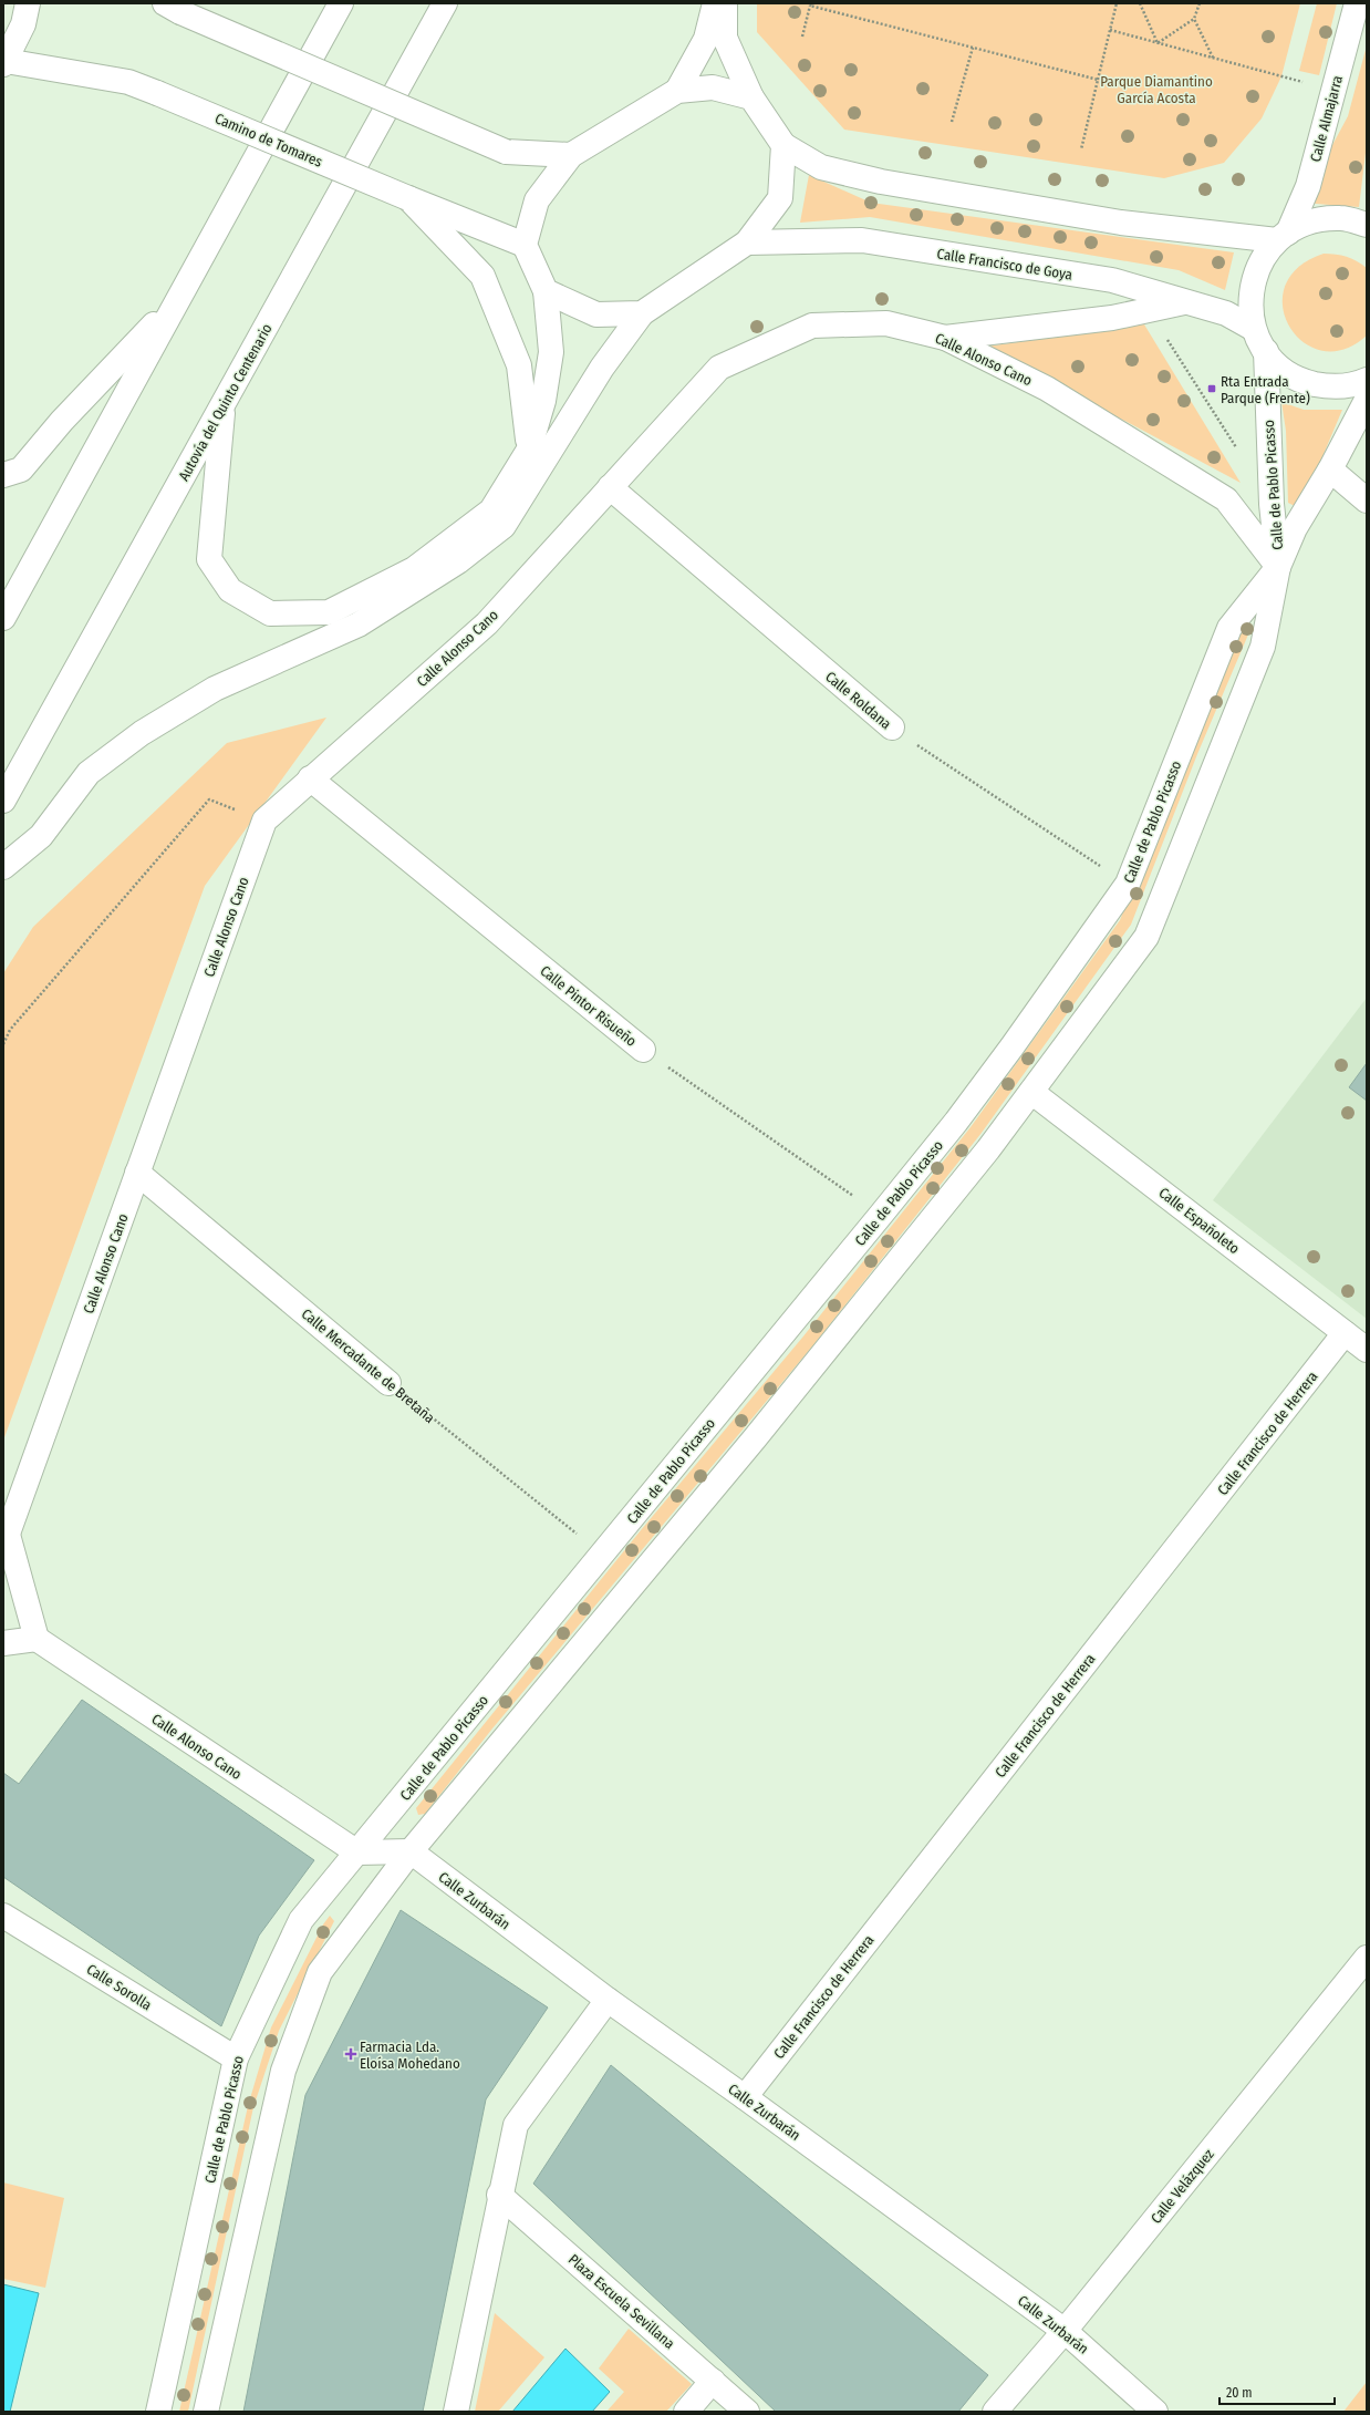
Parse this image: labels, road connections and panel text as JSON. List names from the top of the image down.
{
  "streets": {
    "main road": [
      "Calle Almajarra",
      "Camino de Tomares",
      "Calle Francisco de Goya",
      "Calle Alonso Cano",
      "Autovía del Quinto Centenario",
      "Calle de Pablo Picasso",
      "Calle Roldana",
      "Calle Pintor Risueño",
      "Calle Españoleto",
      "Calle Mercadante de Bretaña",
      "Calle Francisco de Herrera",
      "Calle Zurbarán",
      "Calle Sorolla",
      "Calle Velázquez",
      "Plaza Escuela Sevillana"
    ]
  },
  "crossings": [
    ["Calle Alonso Cano", "Calle de Pablo Picasso"],
    ["Calle Alonso Cano", "Calle Roldana"],
    ["Calle Alonso Cano", "Calle Pintor Risueño"],
    ["Calle Alonso Cano", "Calle Mercadante de Bretaña"],
    ["Calle de Pablo Picasso", "Calle Roldana"],
    ["Calle de Pablo Picasso", "Calle Pintor Risueño"],
    ["Calle de Pablo Picasso", "Calle Españoleto"],
    ["Calle de Pablo Picasso", "Calle Mercadante de Bretaña"],
    ["Calle de Pablo Picasso", "Calle Zurbarán"],
    ["Calle de Pablo Picasso", "Calle Sorolla"],
    ["Calle Españoleto", "Calle Francisco de Herrera"],
    ["Calle Francisco de Herrera", "Calle Zurbarán"],
    ["Calle Zurbarán", "Calle Velázquez"]
  ],
  "parks": ["Parque Diamantino García Acosta"],
  "places": {
    "transit": ["Rta Entrada Parque (Frente)"],
    "health": ["Farmacia Lda. Eloísa Mohedano"]
  },
  "scale_bar": "20 m"
}
